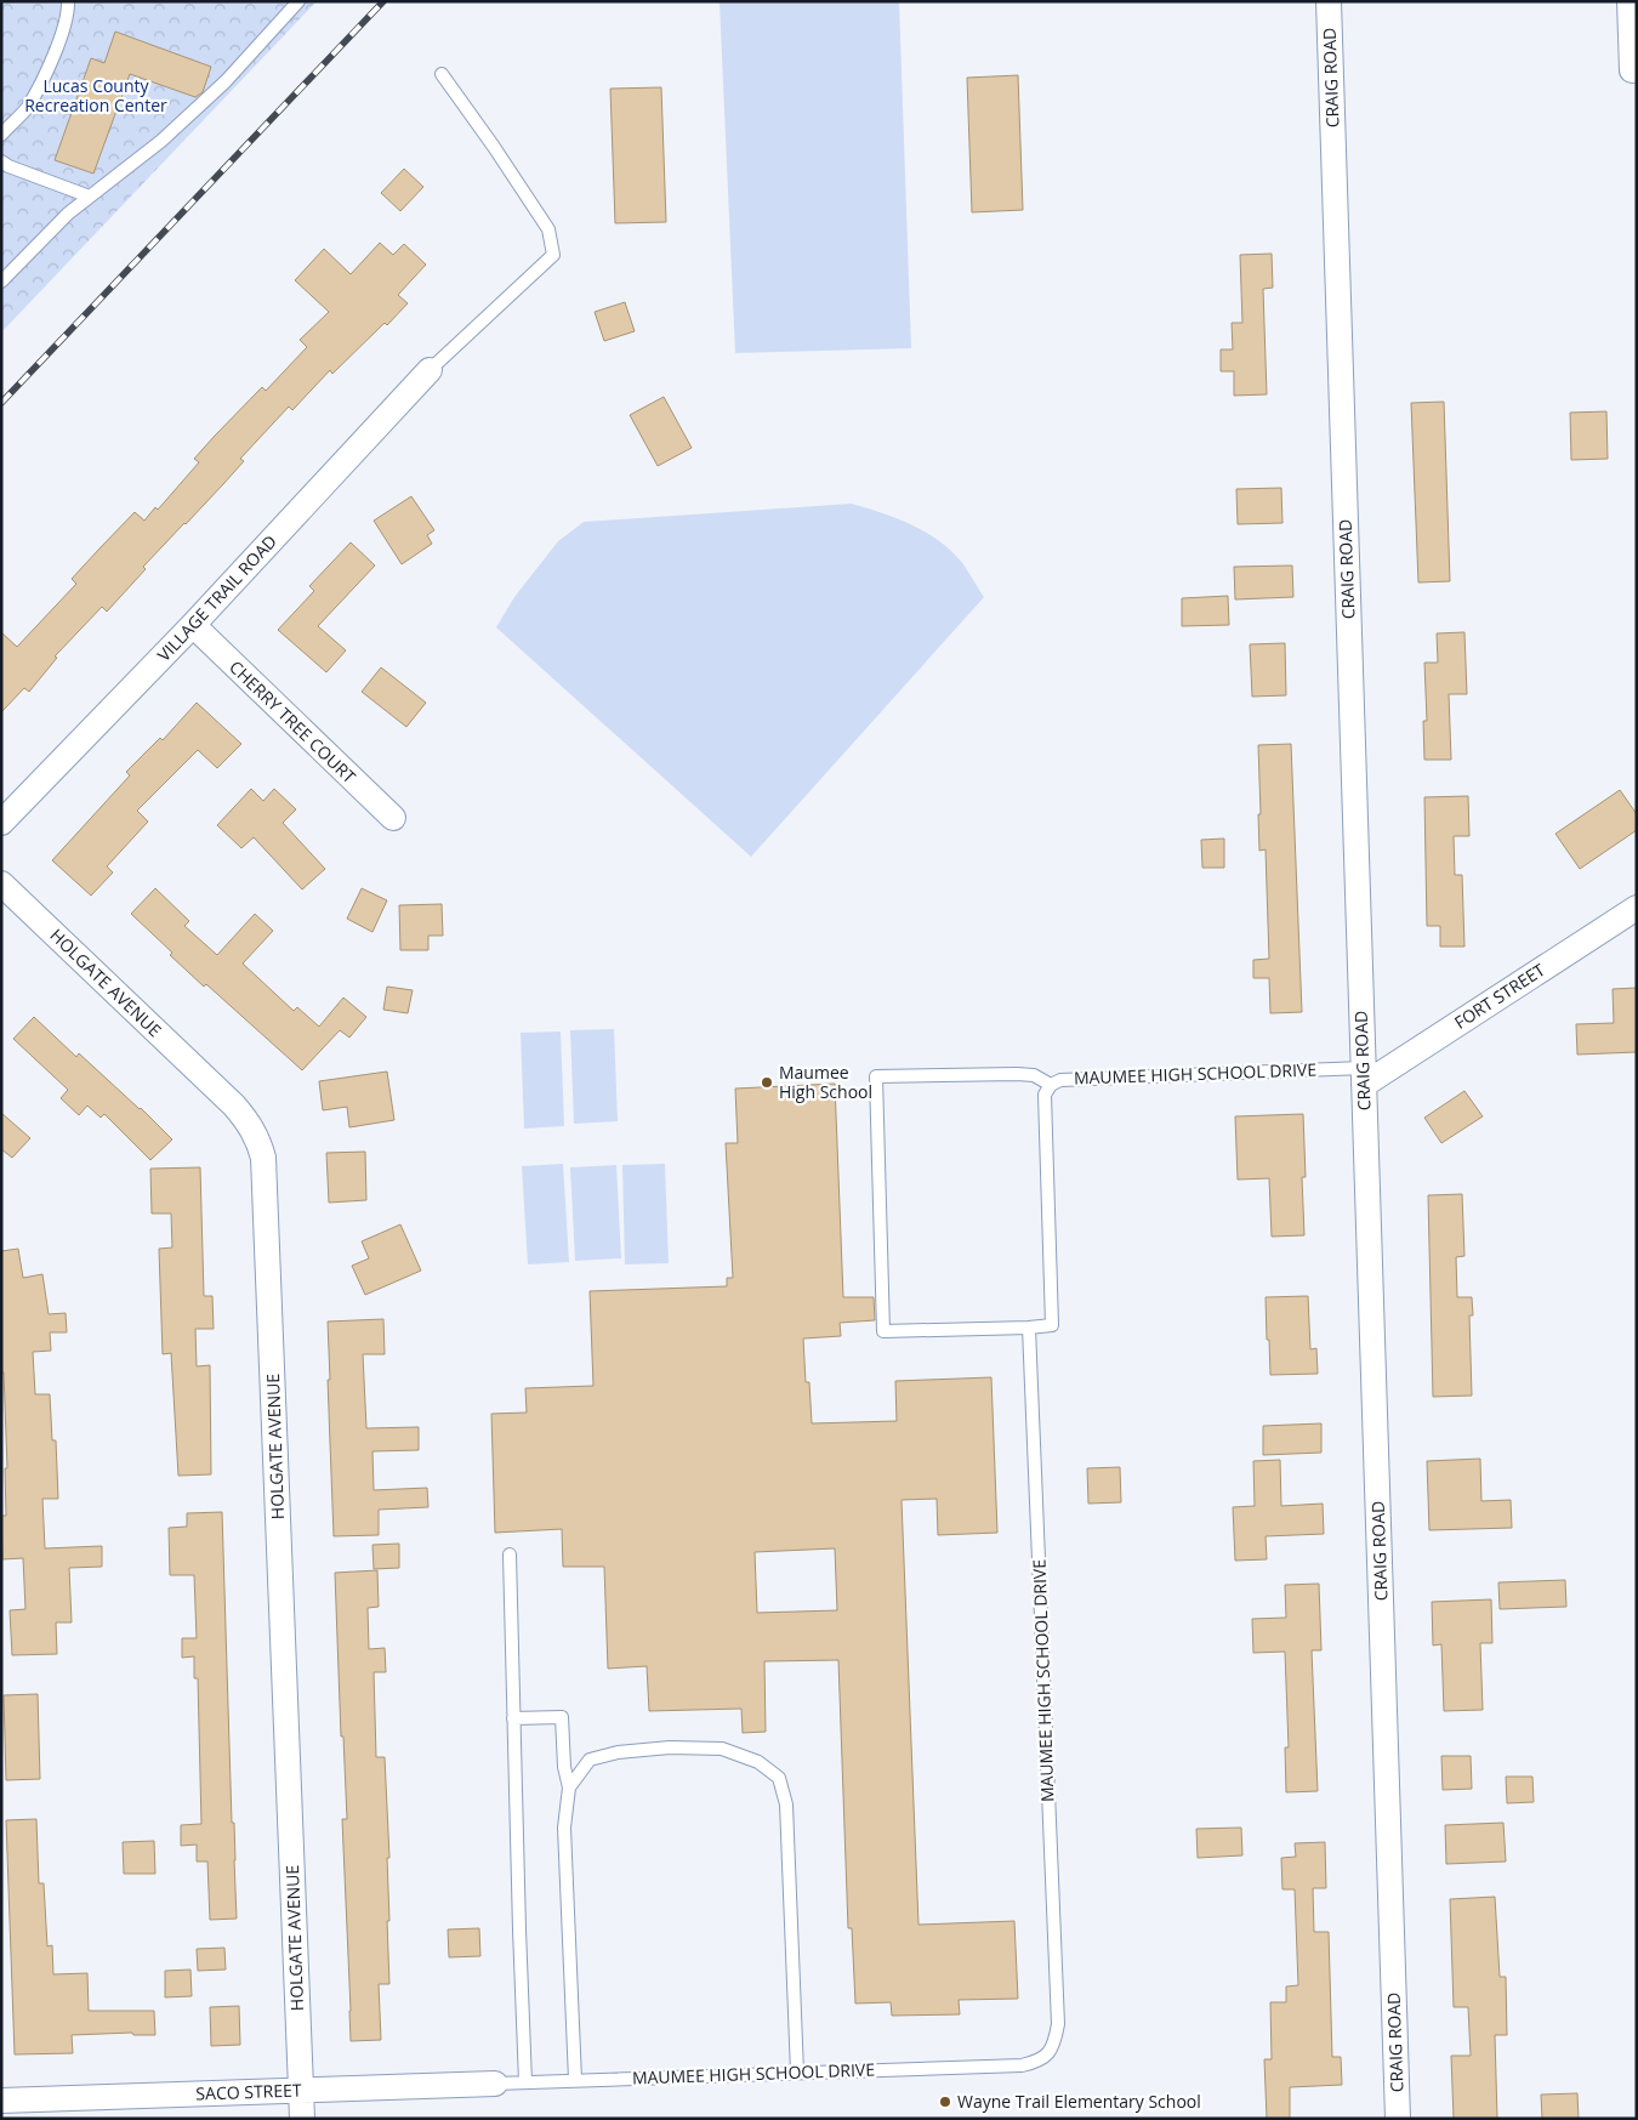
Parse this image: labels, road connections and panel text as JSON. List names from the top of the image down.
{
  "streets": {
    "street": [
      "CRAIG ROAD",
      "VILLAGE TRAIL ROAD",
      "CHERRY TREE COURT",
      "HOLGATE AVENUE",
      "FORT STREET",
      "SACO STREET"
    ],
    "lane": ["MAUMEE HIGH SCHOOL DRIVE"]
  },
  "crossings": [
    ["CRAIG ROAD", "FORT STREET"],
    ["CRAIG ROAD", "MAUMEE HIGH SCHOOL DRIVE"],
    ["VILLAGE TRAIL ROAD", "CHERRY TREE COURT"],
    ["HOLGATE AVENUE", "SACO STREET"],
    ["FORT STREET", "MAUMEE HIGH SCHOOL DRIVE"],
    ["MAUMEE HIGH SCHOOL DRIVE", "SACO STREET"]
  ],
  "parks": ["Lucas County Recreation Center"],
  "places": ["Maumee High School", "Wayne Trail Elementary School"]
}
